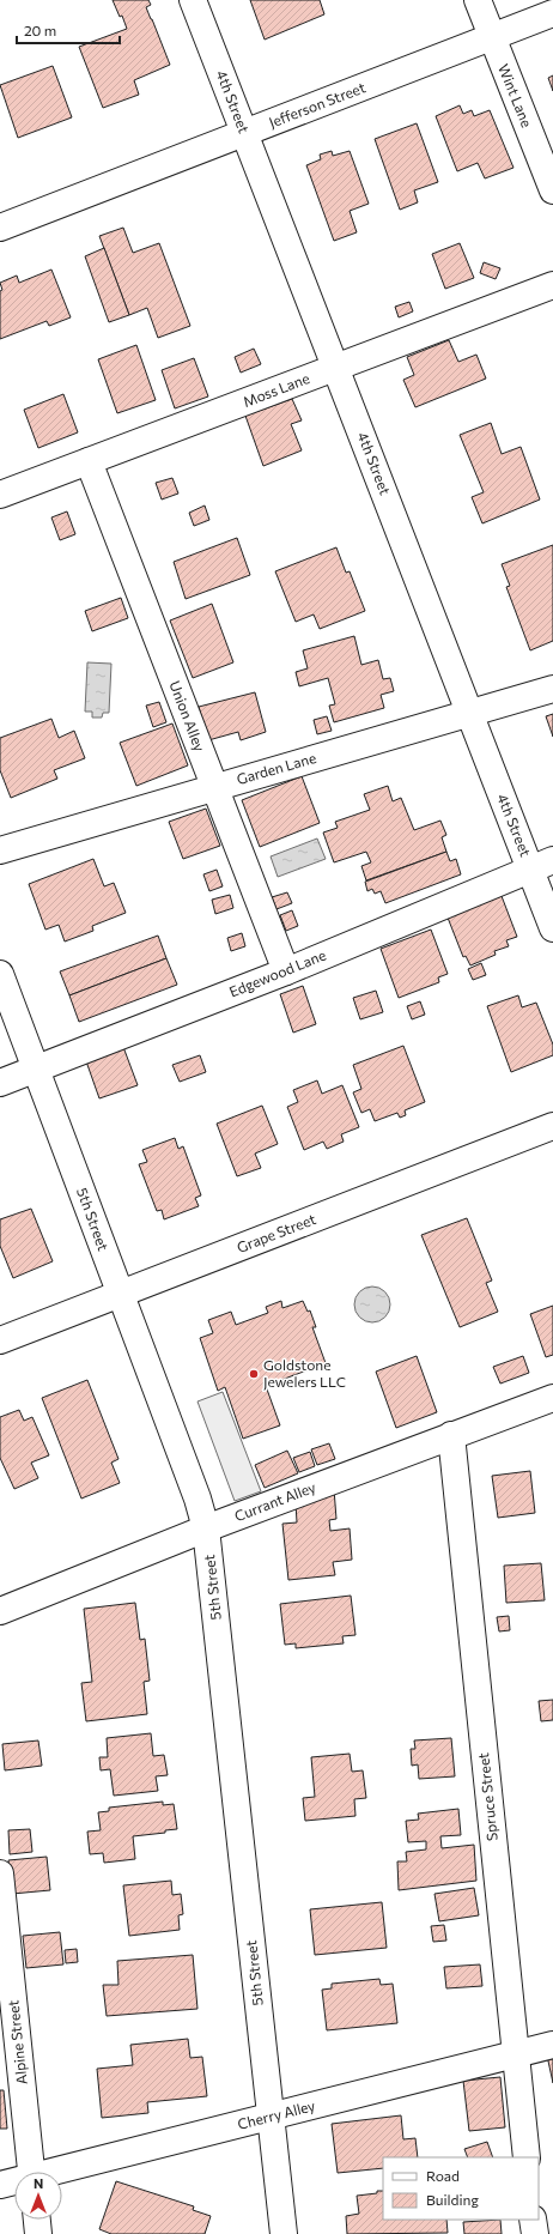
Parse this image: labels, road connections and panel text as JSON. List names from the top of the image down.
{
  "streets": {
    "street": [
      "Wint Lane",
      "4th Street",
      "Jefferson Street",
      "Moss Lane",
      "Union Alley",
      "Garden Lane",
      "Edgewood Lane",
      "5th Street",
      "Grape Street",
      "Currant Alley",
      "Spruce Street",
      "Alpine Street",
      "Cherry Alley"
    ]
  },
  "crossings": [
    ["Wint Lane", "Jefferson Street"],
    ["4th Street", "Jefferson Street"],
    ["4th Street", "Moss Lane"],
    ["4th Street", "Garden Lane"],
    ["4th Street", "Edgewood Lane"],
    ["Moss Lane", "Union Alley"],
    ["Union Alley", "Garden Lane"],
    ["Union Alley", "Edgewood Lane"],
    ["Edgewood Lane", "5th Street"],
    ["5th Street", "Grape Street"],
    ["5th Street", "Currant Alley"],
    ["5th Street", "Cherry Alley"],
    ["Currant Alley", "Spruce Street"],
    ["Spruce Street", "Cherry Alley"]
  ],
  "places": ["Goldstone Jewelers LLC"],
  "legend": ["Road", "Building"],
  "scale_bar": "20 m",
  "north": "top"
}
